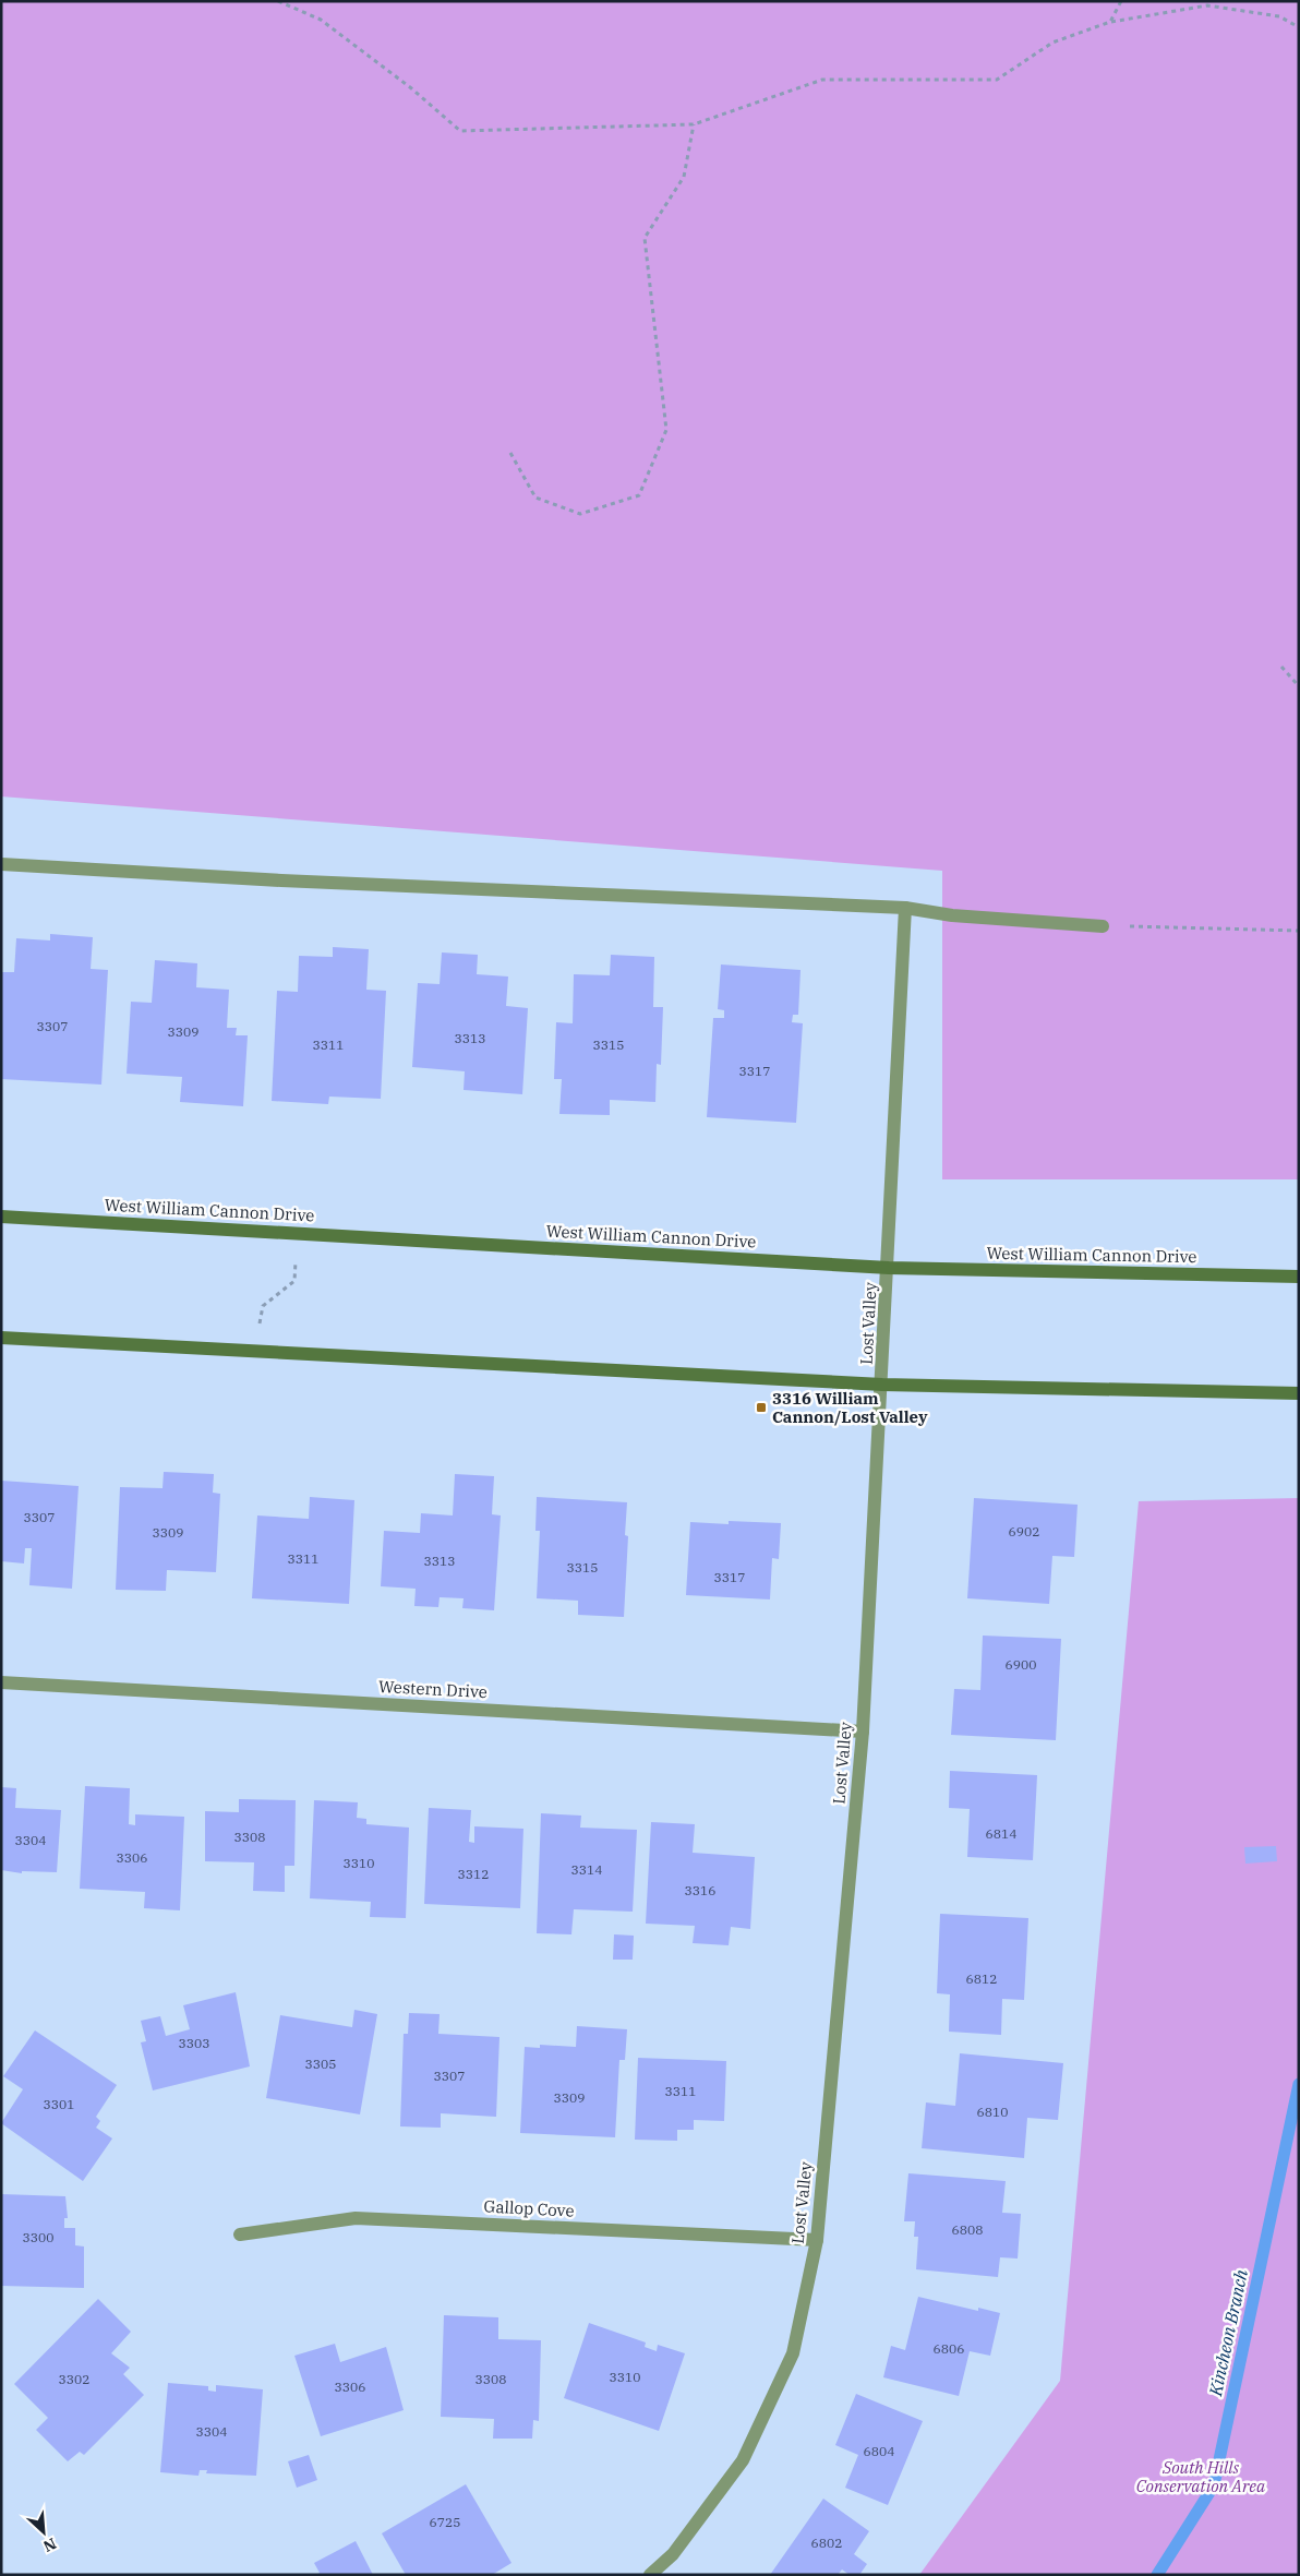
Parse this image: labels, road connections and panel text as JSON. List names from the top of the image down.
{
  "streets": {
    "main road": ["West William Cannon Drive"],
    "street": ["Lost Valley", "Western Drive", "Gallop Cove"]
  },
  "crossings": [
    ["West William Cannon Drive", "Lost Valley"],
    ["Lost Valley", "Western Drive"],
    ["Lost Valley", "Gallop Cove"]
  ],
  "water": ["Kincheon Branch"],
  "parks": ["South Hills Conservation Area"],
  "places": {
    "transit": ["3316 William Cannon/Lost Valley"]
  },
  "house_numbers": [
    "3307",
    "3309",
    "3313",
    "3311",
    "3315",
    "3317",
    "3307",
    "6902",
    "3309",
    "3311",
    "3313",
    "3315",
    "3317",
    "6900",
    "6814",
    "3308",
    "3304",
    "3306",
    "3310",
    "3314",
    "3312",
    "3316",
    "6812",
    "3303",
    "3305",
    "3307",
    "3311",
    "3309",
    "3301",
    "6810",
    "6808",
    "3300",
    "6806",
    "3310",
    "3302",
    "3308",
    "3306",
    "3304",
    "6804",
    "6725",
    "6802"
  ],
  "north": "bottom right"
}
